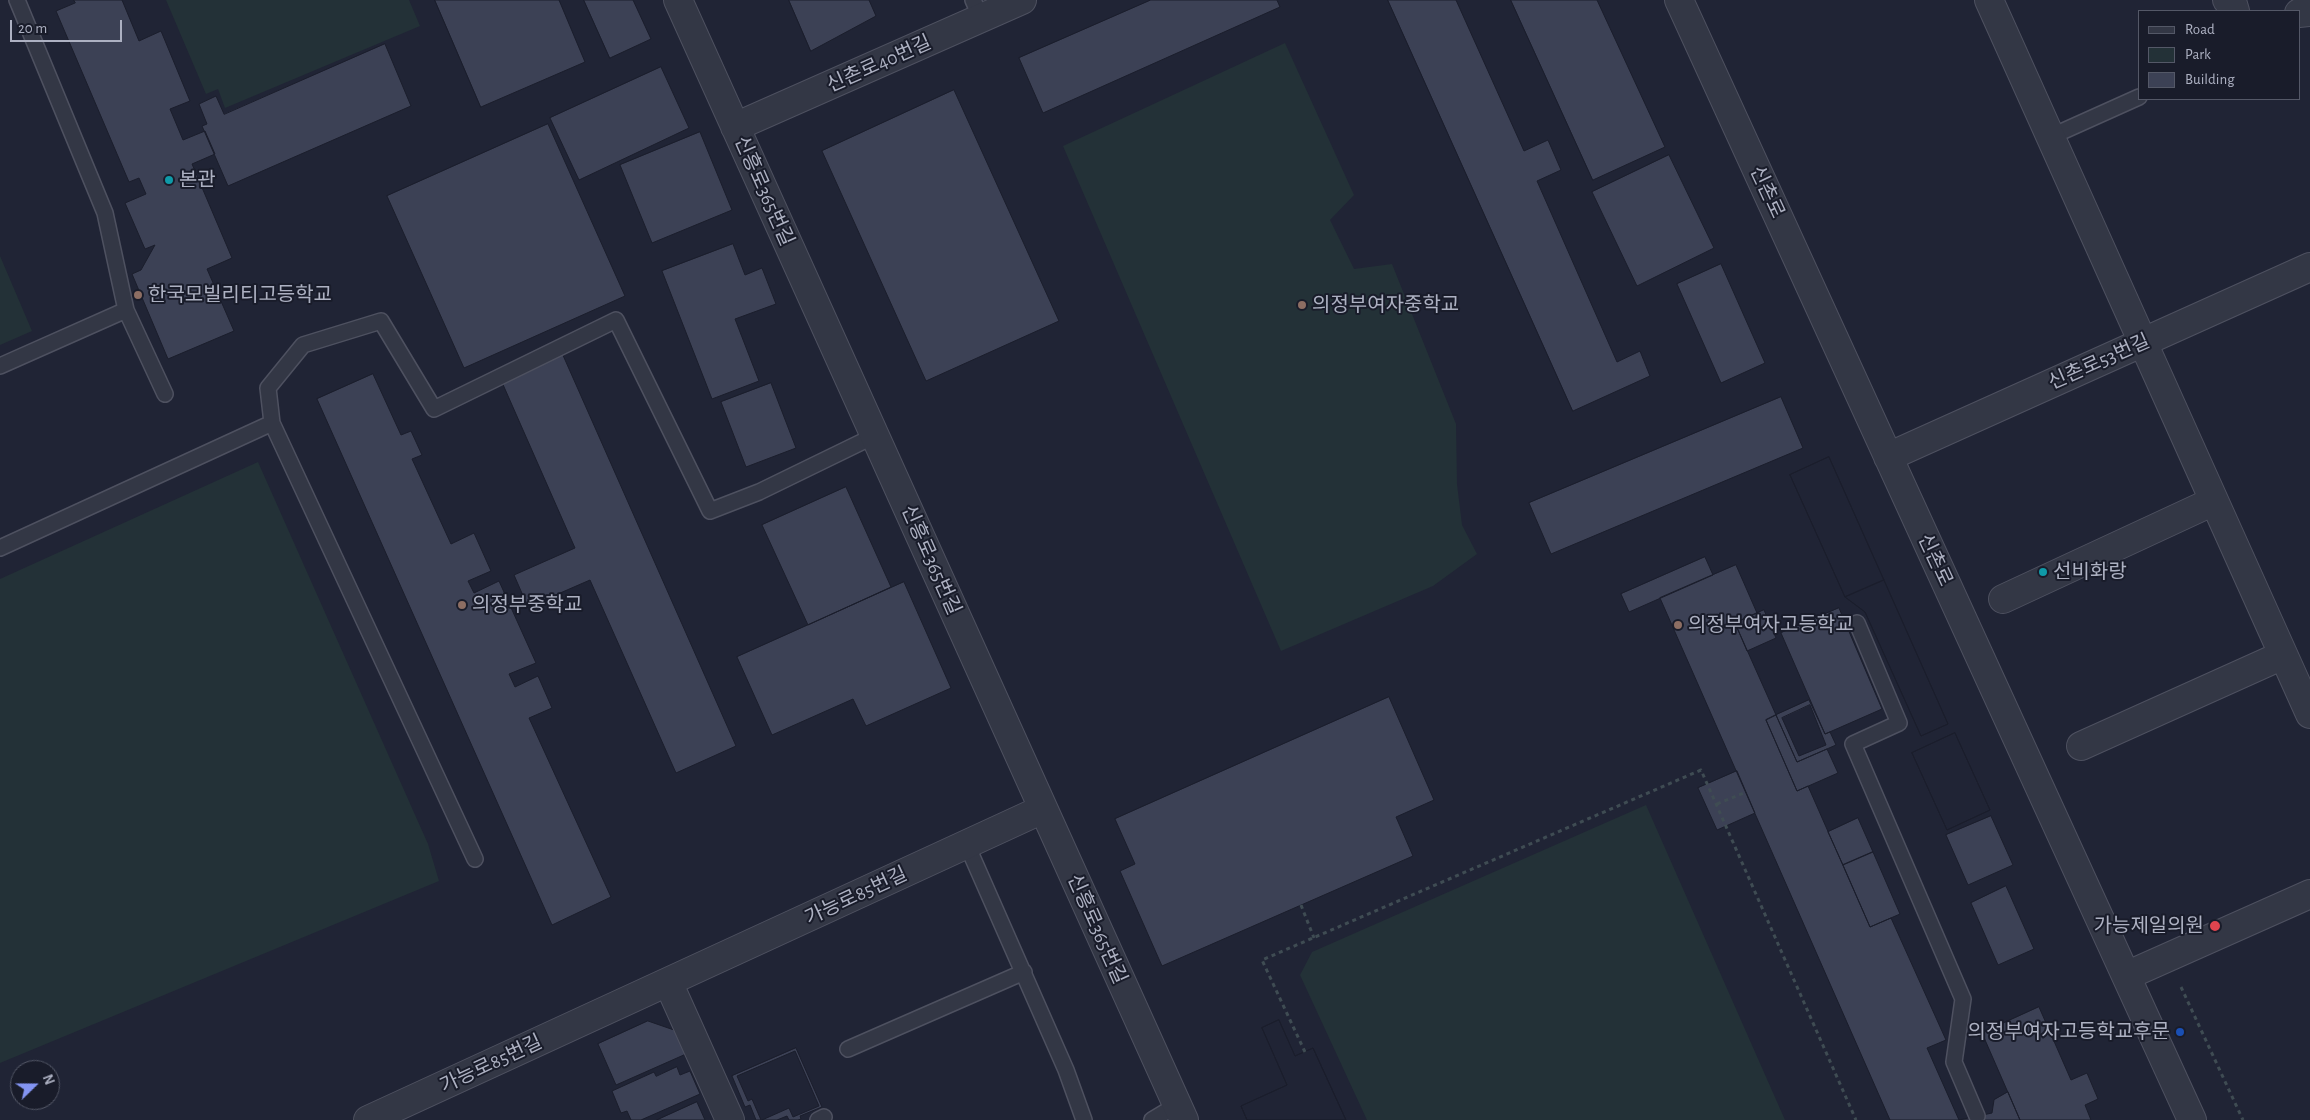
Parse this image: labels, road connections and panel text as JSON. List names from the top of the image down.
{
  "streets": {
    "street": [
      "신촌로40번길",
      "신흥로365번길",
      "신촌로",
      "신촌로53번길",
      "가능로85번길"
    ]
  },
  "crossings": [
    ["신촌로40번길", "신흥로365번길"],
    ["신흥로365번길", "가능로85번길"],
    ["신촌로", "신촌로53번길"]
  ],
  "places": [
    "본관",
    "한국모빌리티고등학교",
    "의정부여자중학교",
    "선비화랑",
    "의정부중학교",
    "의정부여자고등학교",
    "가능제일의원",
    "의정부여자고등학교후문"
  ],
  "legend": ["Road", "Park", "Building"],
  "scale_bar": "20 m",
  "north": "right"
}
